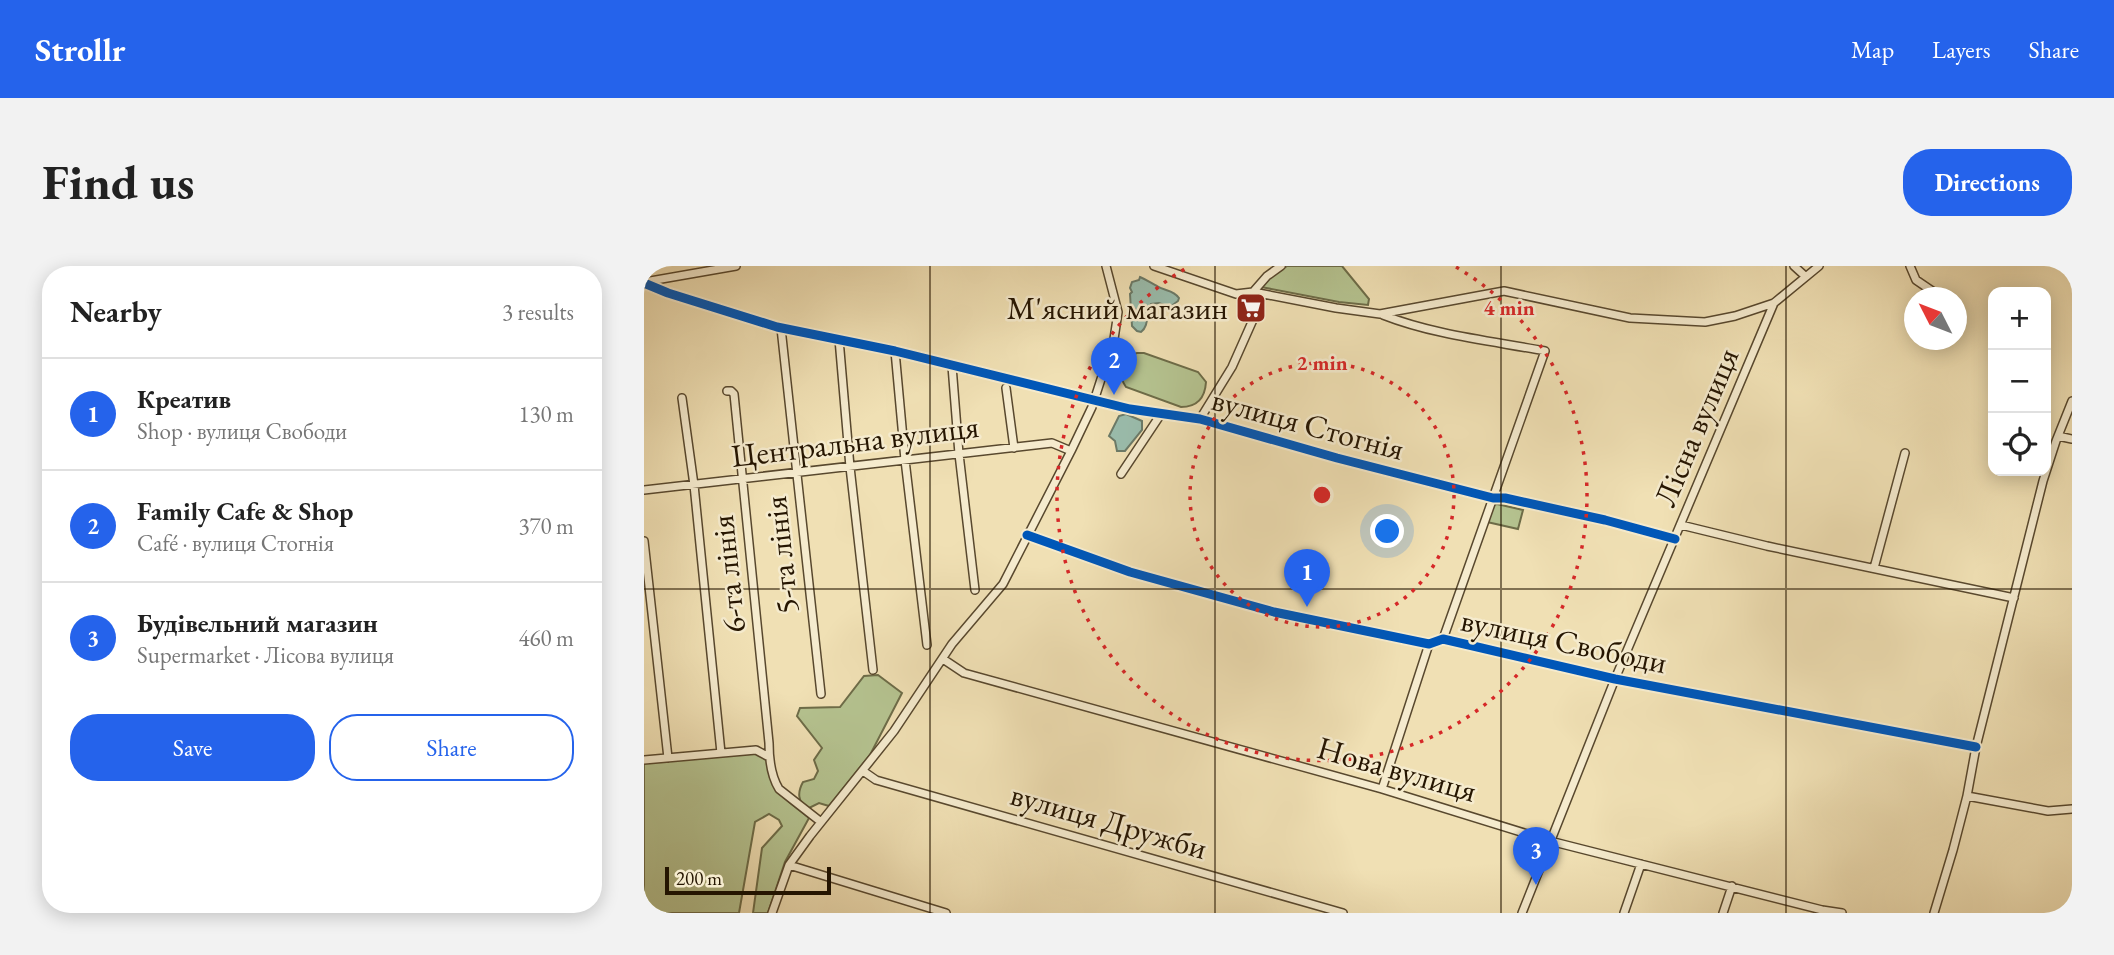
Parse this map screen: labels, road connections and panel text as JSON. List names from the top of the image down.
{
  "streets": {
    "street": [
      "вулиця Стогнія",
      "Лісна вулиця",
      "Центральна вулиця",
      "5-та лінія",
      "6-та лінія",
      "вулиця Свободи",
      "Нова вулиця",
      "вулиця Дружби"
    ]
  },
  "crossings": [
    ["вулиця Стогнія", "Лісна вулиця"],
    ["вулиця Стогнія", "5-та лінія"],
    ["Лісна вулиця", "вулиця Свободи"],
    ["Лісна вулиця", "Нова вулиця"],
    ["Центральна вулиця", "5-та лінія"],
    ["Центральна вулиця", "6-та лінія"]
  ],
  "places": {
    "supermarket": ["М'ясний магазин"]
  },
  "scale_bar": "200 m",
  "north": "top left",
  "page": {
    "header": "Strollr",
    "nav": ["Map", "Layers", "Share"],
    "buttons": [
      "Directions",
      ["Save", "Share"]
    ],
    "title": "Find us",
    "heading": ["Nearby", "3 results"],
    "map_buttons": ["+", "−"],
    "pins": ["2", "1", "3"],
    "list": [
      {
        "mark": "1",
        "name": "Креатив",
        "note": "Shop · вулиця Свободи",
        "value": "130 m"
      },
      {
        "mark": "2",
        "name": "Family Cafe & Shop",
        "note": "Café · вулиця Стогнія",
        "value": "370 m"
      },
      {
        "mark": "3",
        "name": "Будівельний магазин",
        "note": "Supermarket · Лісова вулиця",
        "value": "460 m"
      }
    ],
    "scale": "200 m"
  },
  "rings": ["4 min", "2 min"]
}
